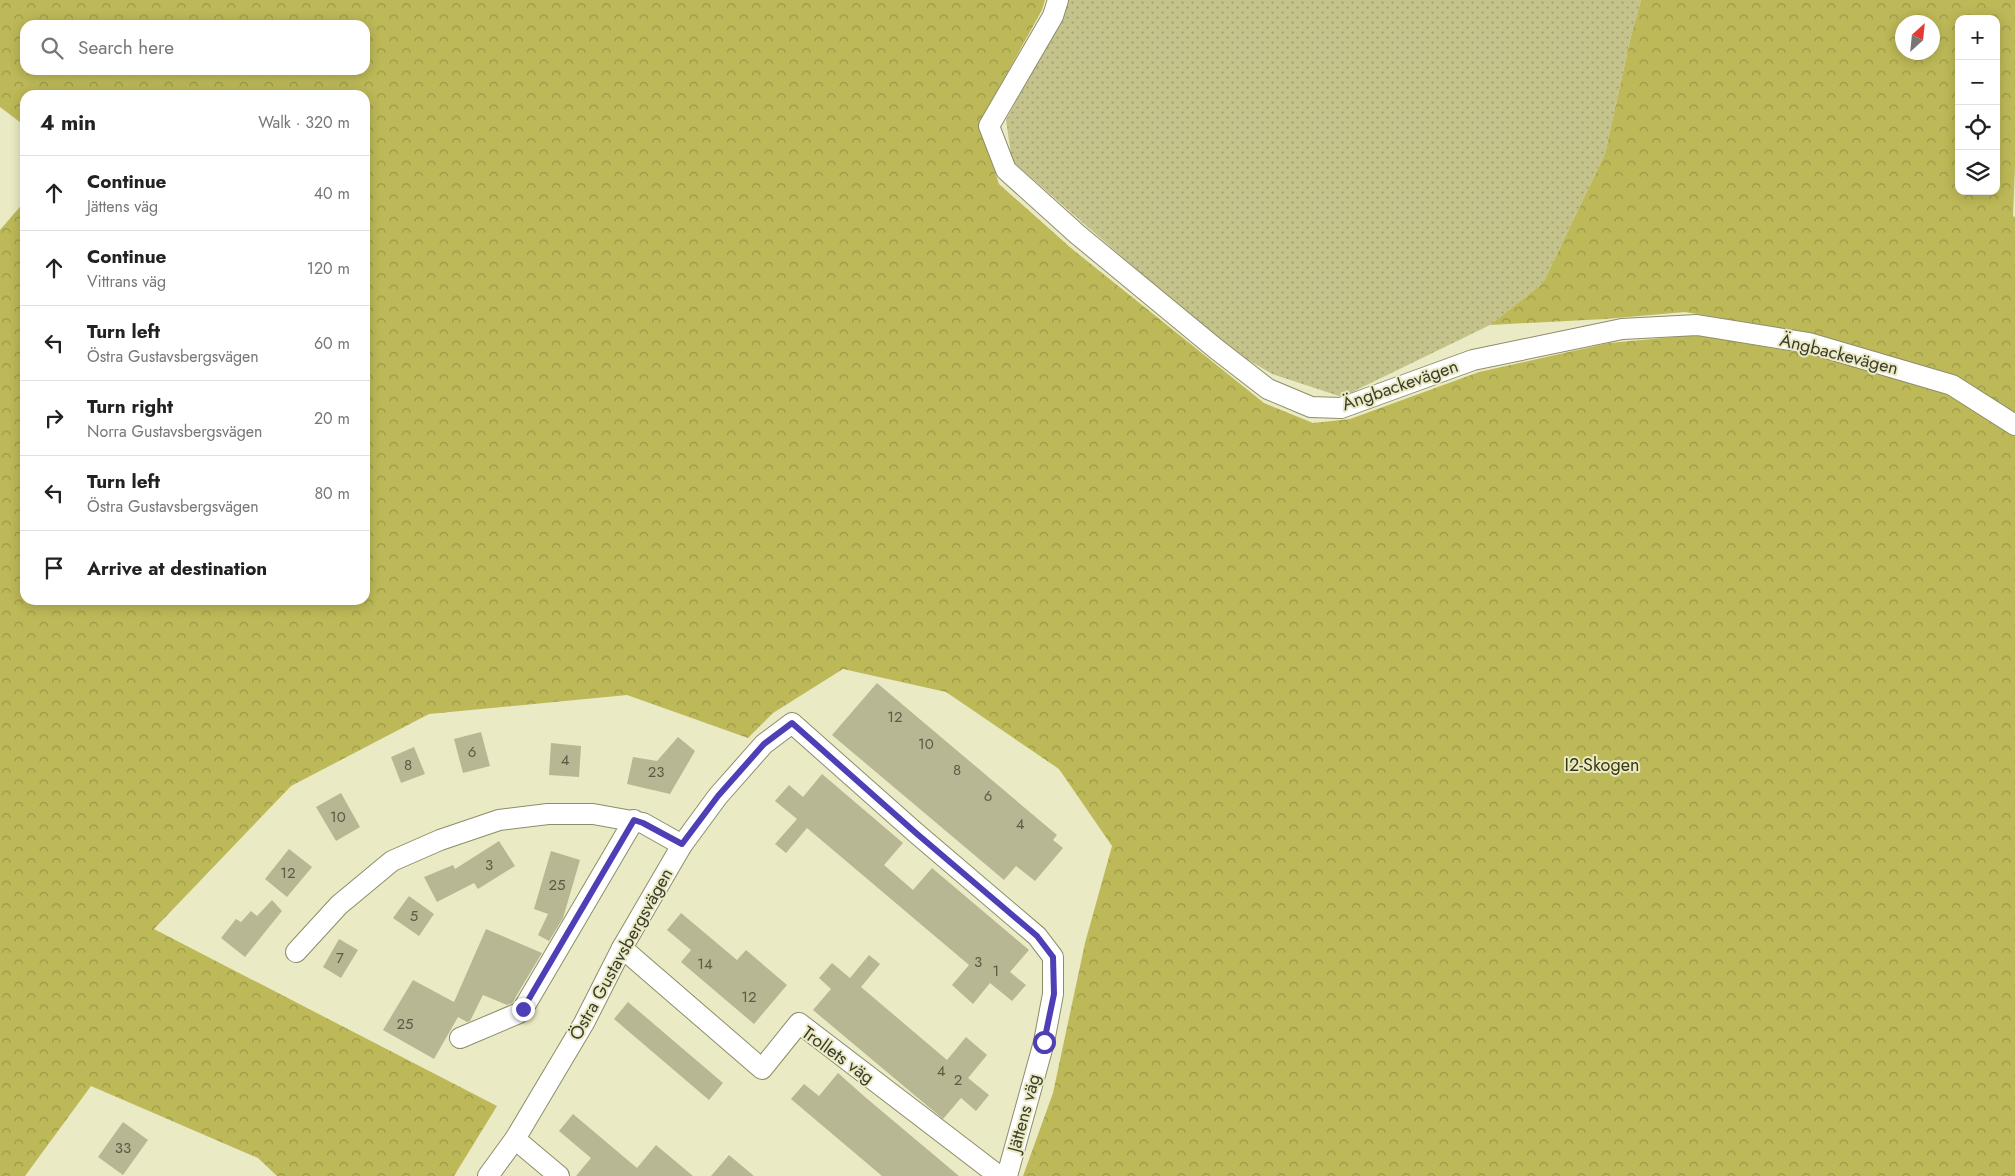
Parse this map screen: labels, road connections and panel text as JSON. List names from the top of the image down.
{
  "streets": {
    "street": [
      "Ängbackevägen",
      "Östra Gustavsbergsvägen",
      "Trollets väg",
      "Jättens väg"
    ]
  },
  "crossings": [
    ["Östra Gustavsbergsvägen", "Trollets väg"],
    ["Östra Gustavsbergsvägen", "Jättens väg"]
  ],
  "parks": ["I2-Skogen"],
  "house_numbers": [
    "12",
    "10",
    "6",
    "4",
    "8",
    "8",
    "23",
    "6",
    "10",
    "4",
    "3",
    "12",
    "25",
    "5",
    "7",
    "3",
    "14",
    "1",
    "12",
    "25",
    "4",
    "2",
    "33"
  ],
  "north": "top right",
  "page": {
    "map_buttons": ["+", "−"],
    "search": "Search here",
    "heading": ["4 min", "Walk · 320 m"],
    "list": [
      ["Continue", "Jättens väg", "40 m"],
      ["Continue", "Vittrans väg", "120 m"],
      ["Turn left", "Östra Gustavsbergsvägen", "60 m"],
      ["Turn right", "Norra Gustavsbergsvägen", "20 m"],
      ["Turn left", "Östra Gustavsbergsvägen", "80 m"],
      "Arrive at destination"
    ]
  }
}
